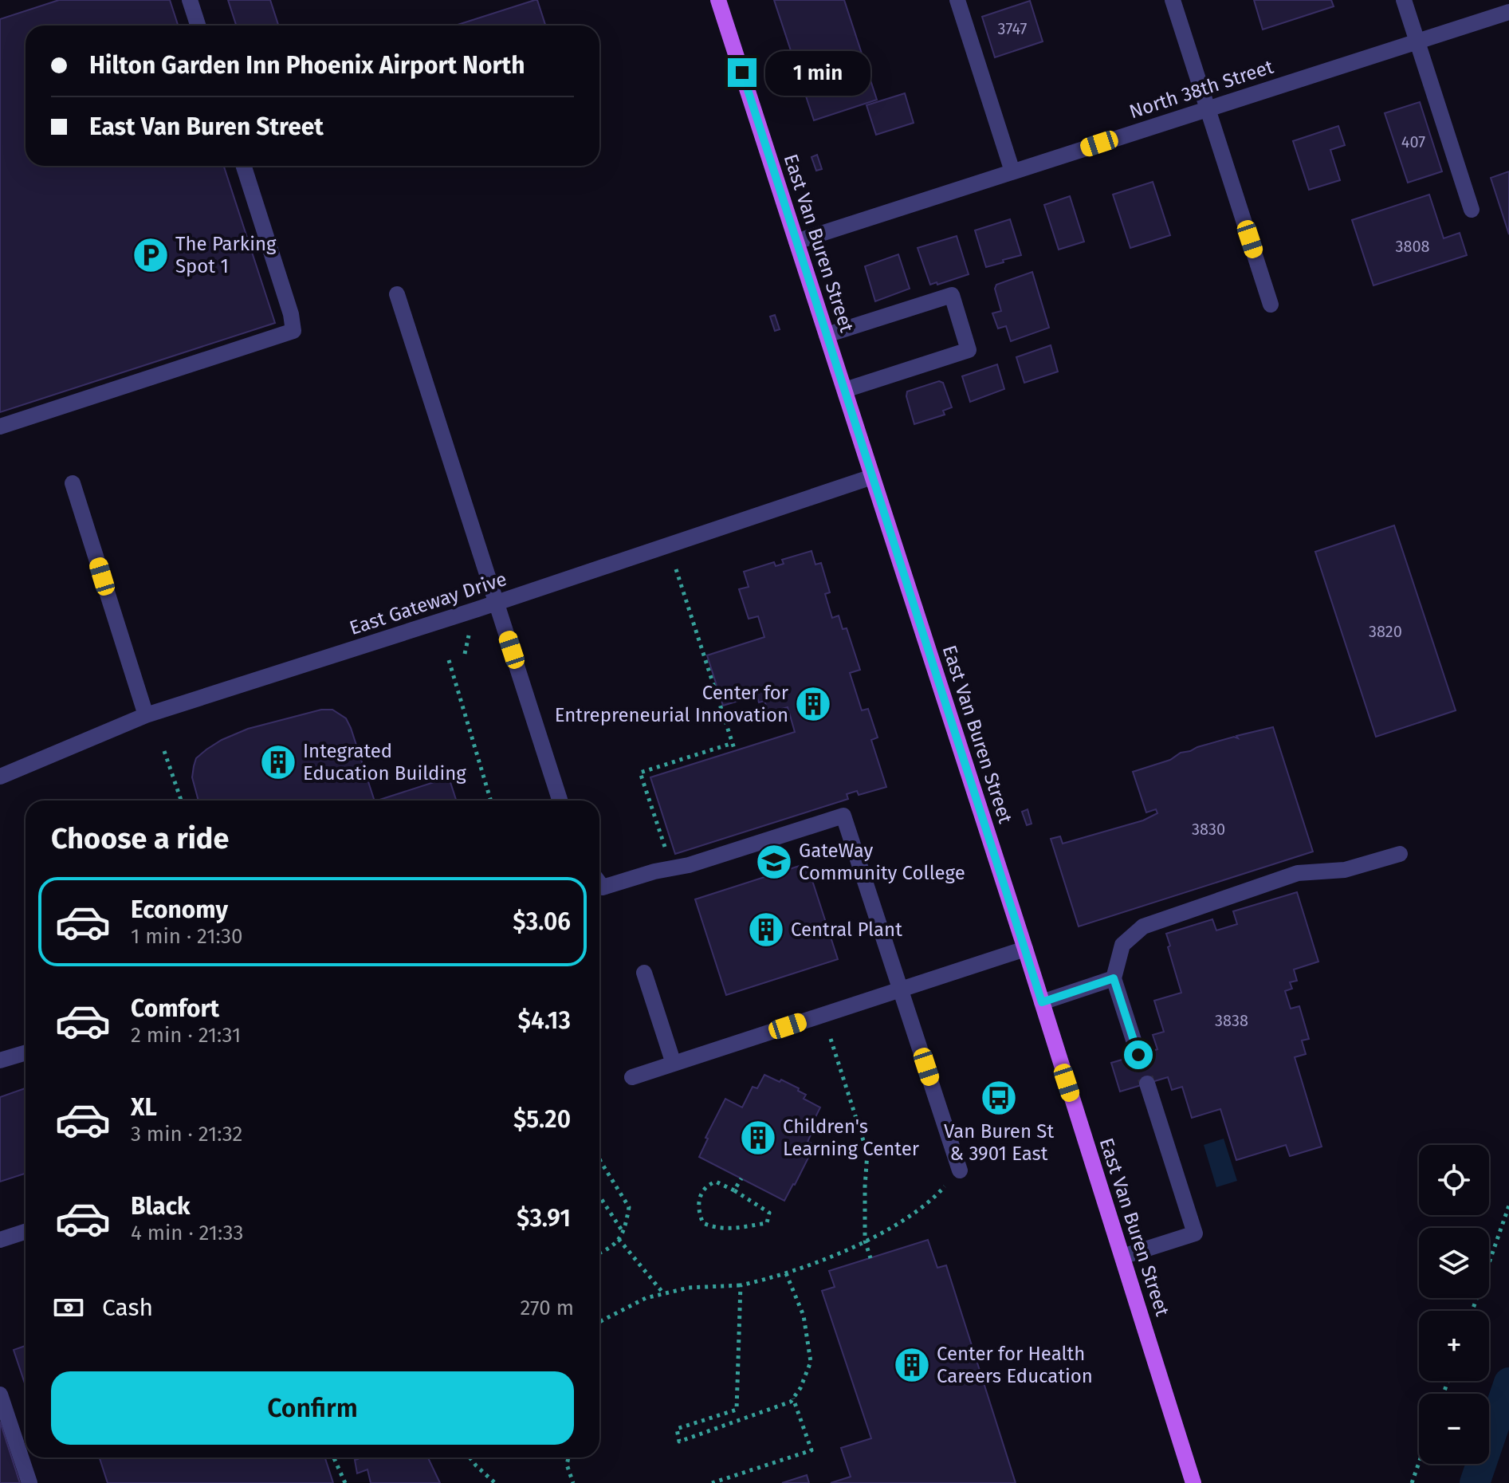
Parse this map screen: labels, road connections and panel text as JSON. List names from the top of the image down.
{
  "streets": {
    "main road": ["East Van Buren Street"],
    "street": ["North 38th Street", "East Gateway Drive"]
  },
  "crossings": [
    ["North 38th Street", "East Van Buren Street"],
    ["East Van Buren Street", "East Gateway Drive"]
  ],
  "places": {
    "parking": ["The Parking Spot 1"],
    "building": [
      "Center for Entrepreneurial Innovation",
      "Integrated Education Building",
      "Central Plant",
      "Children's Learning Center",
      "Center for Health Careers Education"
    ],
    "school or university": ["GateWay Community College"],
    "bus stop": ["Van Buren St & 3901 East"]
  },
  "house_numbers": [
    "3747",
    "407",
    "3808",
    "3820",
    "3830",
    "3838"
  ],
  "page": {
    "banner": ["Hilton Garden Inn Phoenix Airport North", "East Van Buren Street"],
    "bubble": "1 min",
    "heading": "Choose a ride",
    "list": [
      {
        "name": "Economy",
        "note": "1 min · 21:30",
        "value": "$3.06"
      },
      {
        "name": "Comfort",
        "note": "2 min · 21:31",
        "value": "$4.13"
      },
      {
        "name": "XL",
        "note": "3 min · 21:32",
        "value": "$5.20"
      },
      {
        "name": "Black",
        "note": "4 min · 21:33",
        "value": "$3.91"
      }
    ],
    "map_buttons": ["+", "−"],
    "pay": ["Cash", "270 m"],
    "buttons": "Confirm"
  }
}
